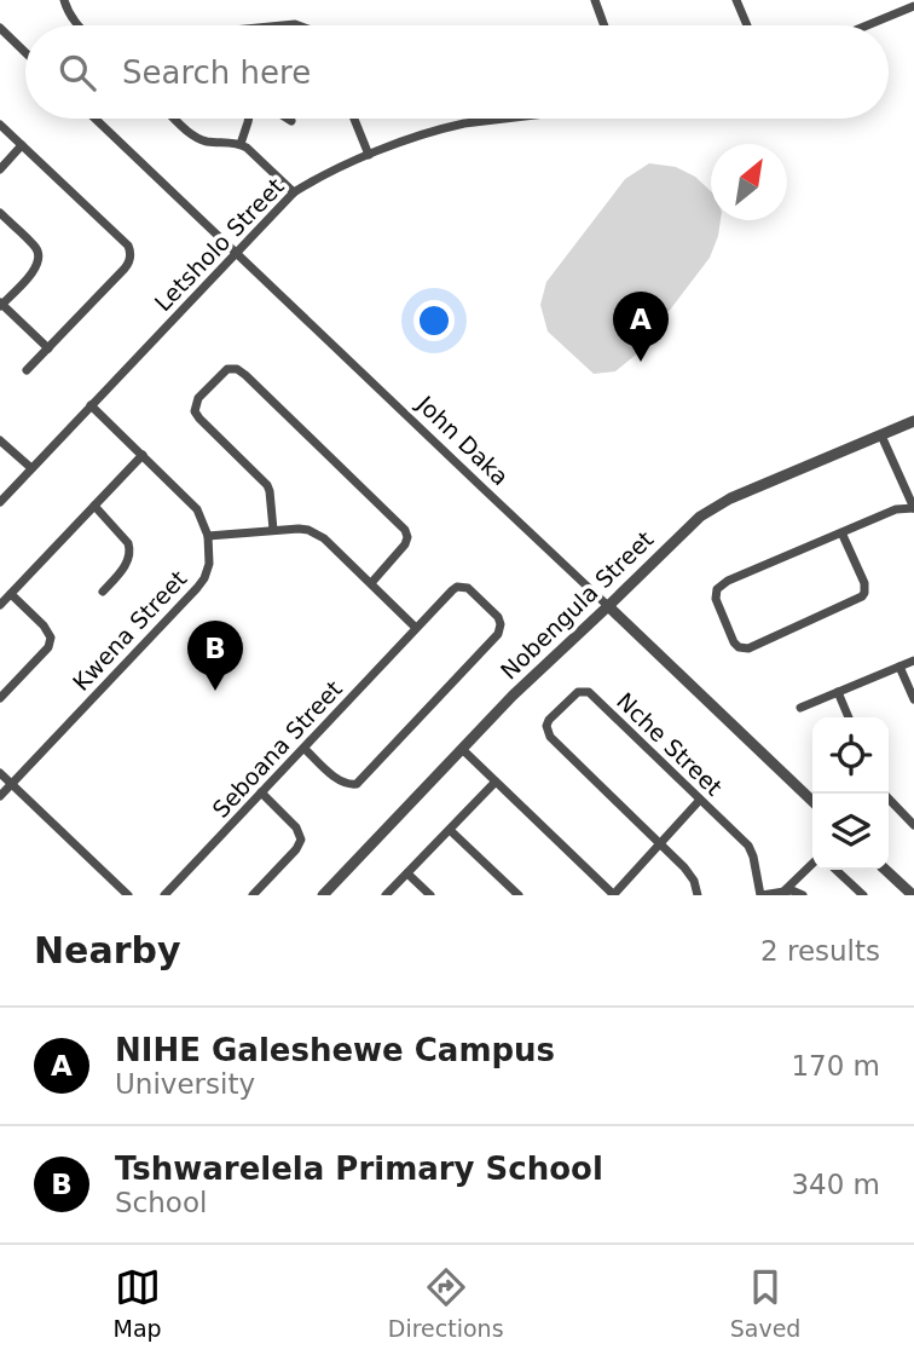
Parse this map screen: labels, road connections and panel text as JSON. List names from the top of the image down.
{
  "streets": {
    "street": [
      "Letsholo Street",
      "John Daka",
      "Nobengula Street",
      "Kwena Street",
      "Nche Street",
      "Seboana Street"
    ]
  },
  "crossings": [
    ["Letsholo Street", "John Daka"],
    ["John Daka", "Nobengula Street"]
  ],
  "north": "top right",
  "page": {
    "search": "Search here",
    "pins": ["A", "B"],
    "heading": ["Nearby", "2 results"],
    "list": [
      {
        "mark": "A",
        "name": "NIHE Galeshewe Campus",
        "note": "University",
        "value": "170 m"
      },
      {
        "mark": "B",
        "name": "Tshwarelela Primary School",
        "note": "School",
        "value": "340 m"
      }
    ],
    "nav": ["Map", "Directions", "Saved"]
  }
}
